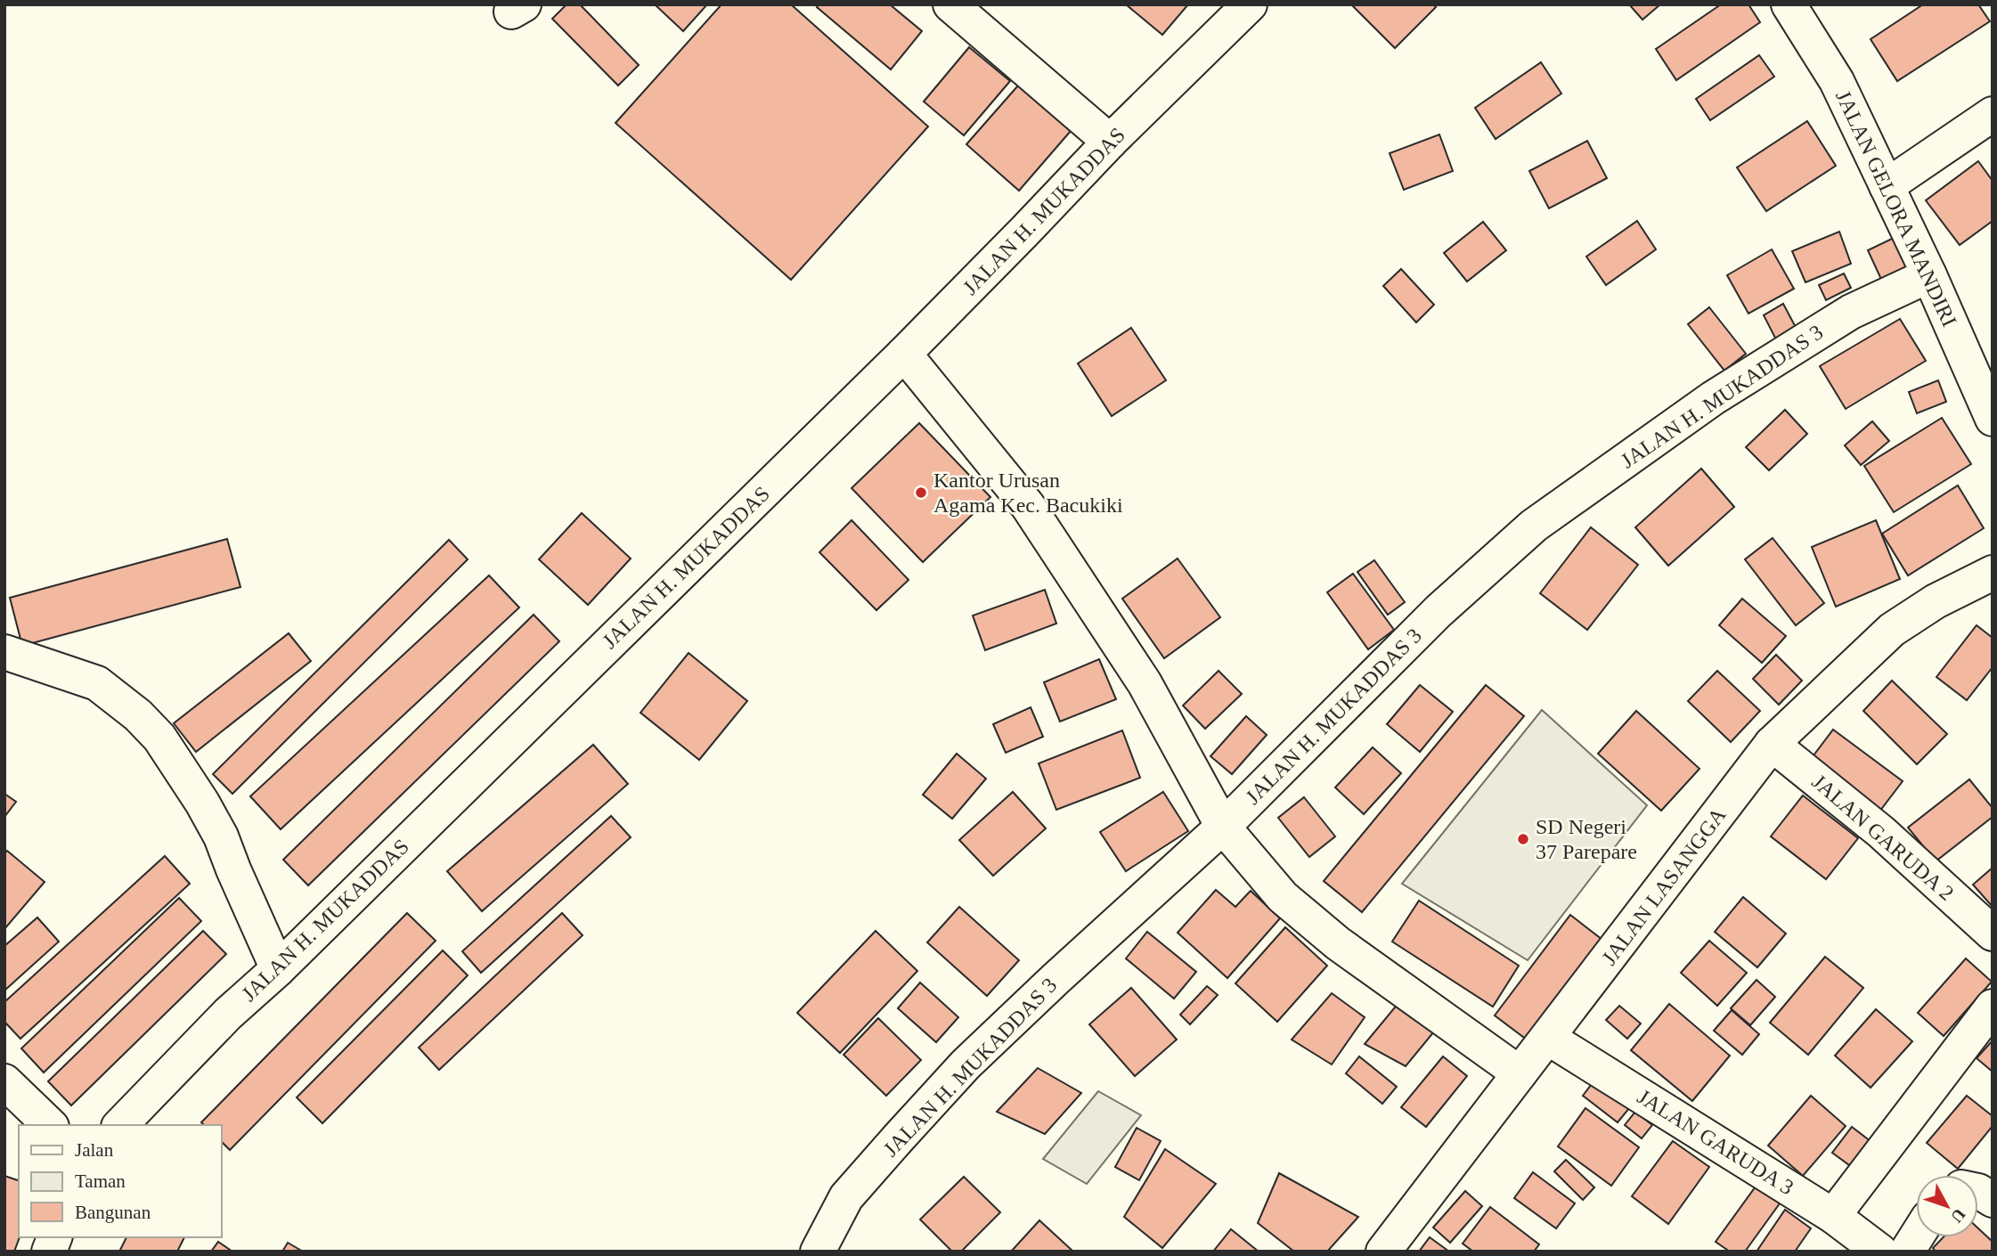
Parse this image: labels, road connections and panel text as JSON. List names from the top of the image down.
{
  "streets": {
    "street": [
      "JALAN GELORA MANDIRI",
      "JALAN H. MUKADDAS",
      "JALAN H. MUKADDAS 3",
      "JALAN GARUDA 2",
      "JALAN LASANGGA",
      "JALAN GARUDA 3"
    ]
  },
  "crossings": [
    ["JALAN GELORA MANDIRI", "JALAN H. MUKADDAS 3"],
    ["JALAN GARUDA 2", "JALAN LASANGGA"],
    ["JALAN LASANGGA", "JALAN GARUDA 3"]
  ],
  "places": ["Kantor Urusan Agama Kec. Bacukiki", "SD Negeri 37 Parepare"],
  "legend": ["Jalan", "Taman", "Bangunan"],
  "north": "bottom right"
}
